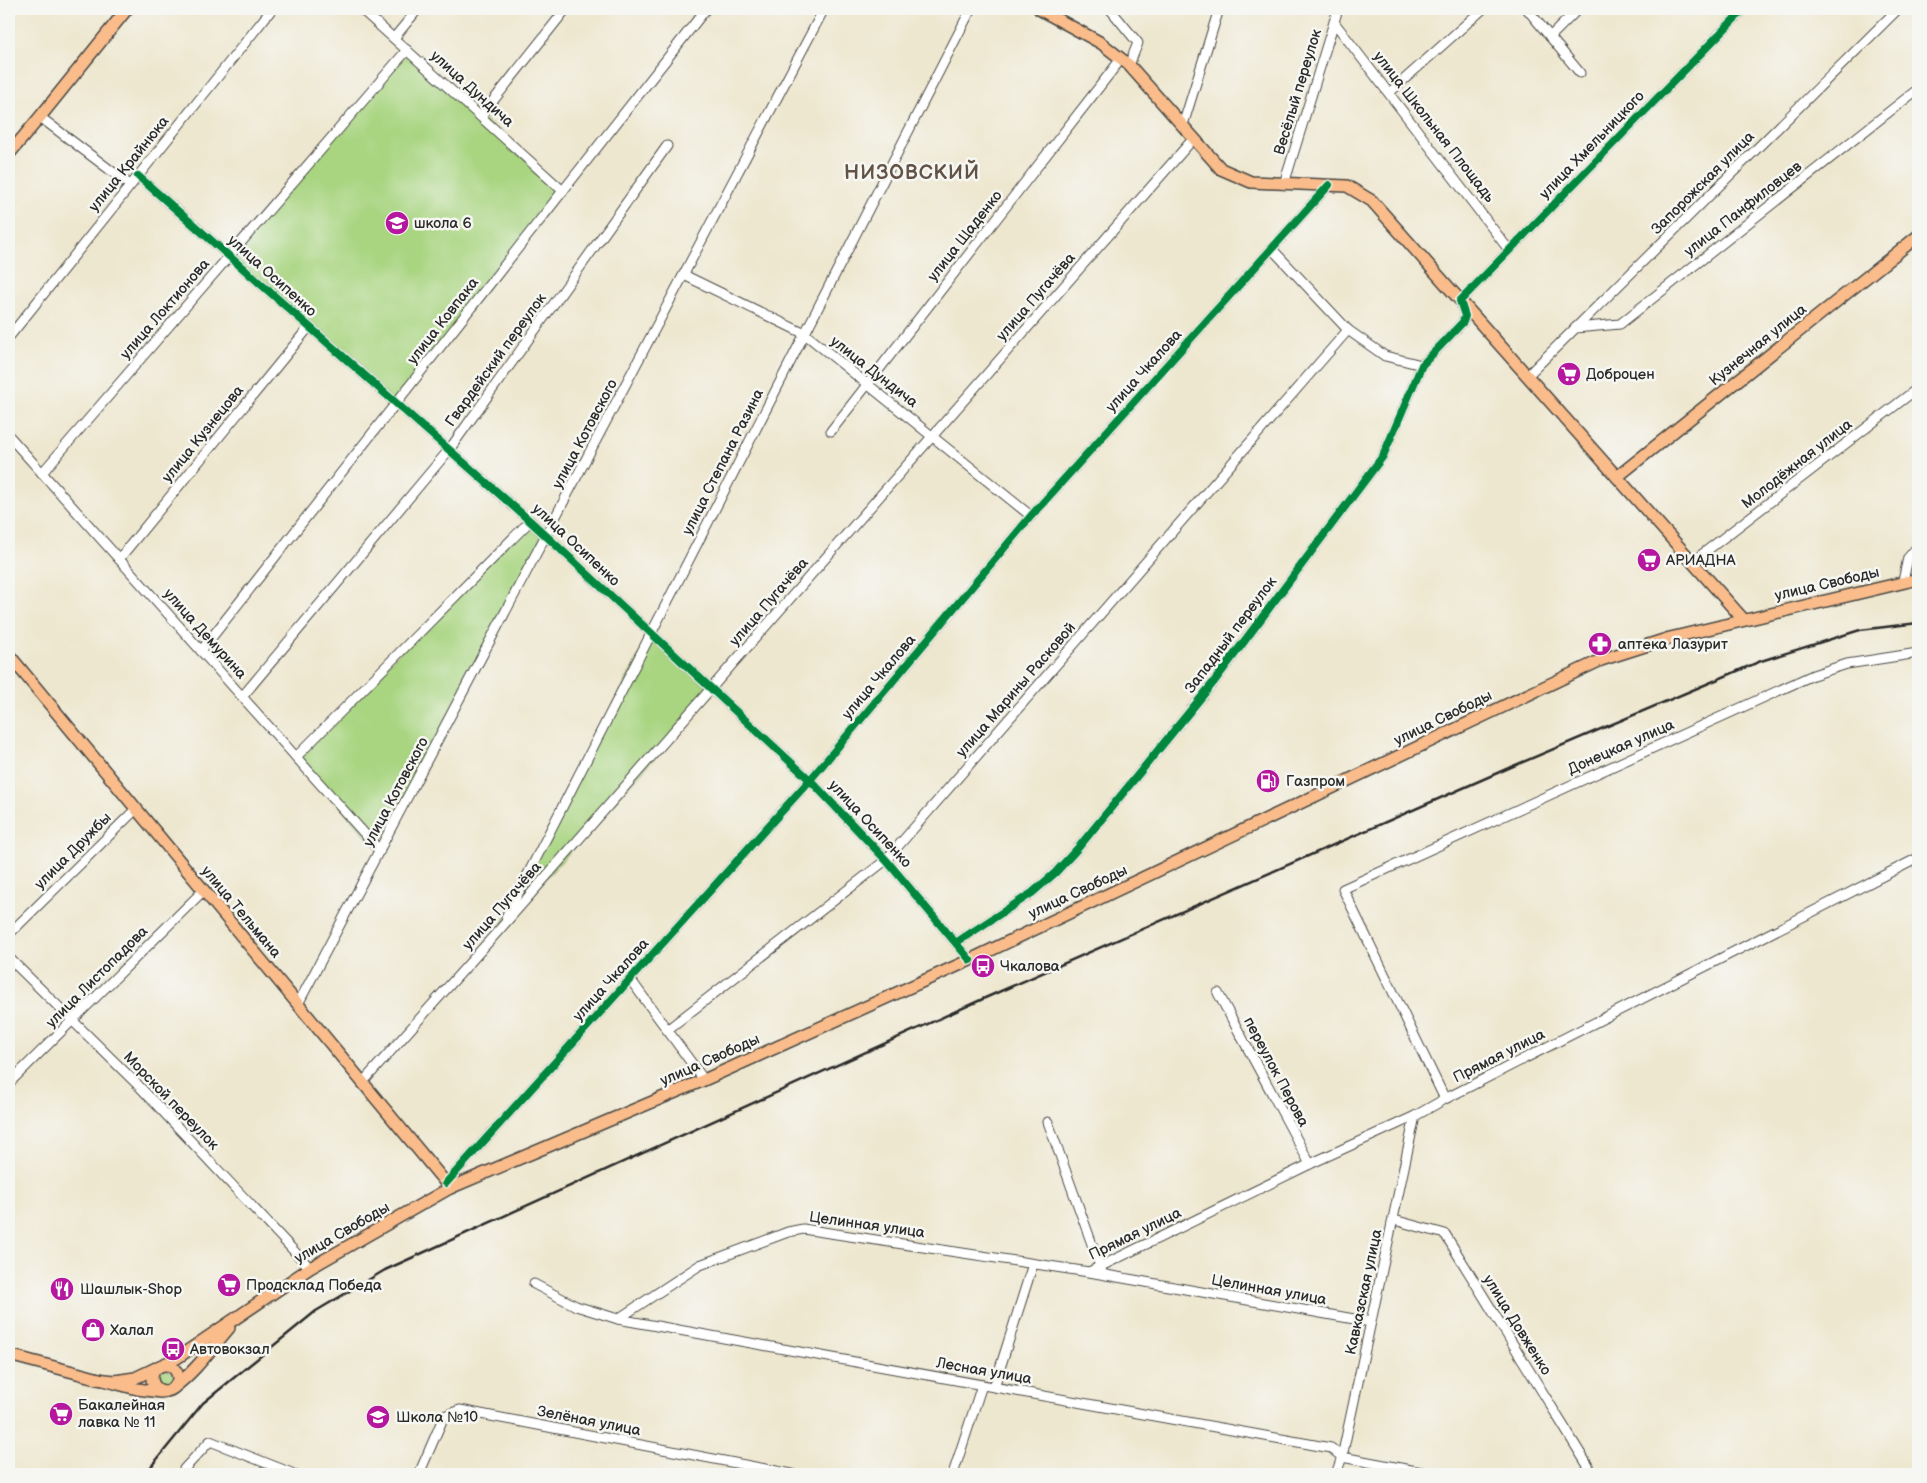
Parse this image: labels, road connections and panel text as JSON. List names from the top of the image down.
{
  "streets": {
    "main road": ["Кузнечная улица", "улица Свободы", "улица Тельмана"],
    "street": [
      "улица Дундича",
      "Весёлый переулок",
      "улица Школьная Площадь",
      "улица Хмельницкого",
      "улица Крайнюка",
      "Запорожская улица",
      "улица Панфиловцев",
      "улица Щаденко",
      "улица Осипенко",
      "улица Пугачёва",
      "улица Локтионова",
      "улица Ковпака",
      "Гвардейский переулок",
      "улица Чкалова",
      "улица Кузнецова",
      "улица Котовского",
      "улица Степана Разина",
      "Молодёжная улица",
      "улица Демурина",
      "Западный переулок",
      "улица Марины Расковой",
      "Донецкая улица",
      "улица Дружбы",
      "улица Листопадова",
      "Прямая улица",
      "переулок Перова",
      "Морской переулок",
      "Целинная улица",
      "Кавказская улица",
      "улица Довженко",
      "Лесная улица",
      "Зелёная улица"
    ]
  },
  "crossings": [
    ["улица Дундича", "улица Щаденко"],
    ["улица Дундича", "улица Пугачёва"],
    ["улица Дундича", "улица Локтионова"],
    ["улица Дундича", "улица Ковпака"],
    ["улица Дундича", "улица Чкалова"],
    ["улица Дундича", "улица Котовского"],
    ["улица Дундича", "улица Степана Разина"],
    ["Весёлый переулок", "улица Школьная Площадь"],
    ["улица Школьная Площадь", "улица Хмельницкого"],
    ["улица Хмельницкого", "Западный переулок"],
    ["улица Крайнюка", "улица Осипенко"],
    ["Запорожская улица", "улица Панфиловцев"],
    ["улица Осипенко", "улица Пугачёва"],
    ["улица Осипенко", "улица Локтионова"],
    ["улица Осипенко", "улица Ковпака"],
    ["улица Осипенко", "Гвардейский переулок"],
    ["улица Осипенко", "улица Чкалова"],
    ["улица Осипенко", "улица Кузнецова"],
    ["улица Осипенко", "улица Котовского"],
    ["улица Осипенко", "улица Степана Разина"],
    ["улица Осипенко", "улица Свободы"],
    ["улица Осипенко", "Западный переулок"],
    ["улица Осипенко", "улица Марины Расковой"],
    ["улица Пугачёва", "улица Степана Разина"],
    ["улица Пугачёва", "улица Тельмана"],
    ["улица Локтионова", "улица Демурина"],
    ["улица Ковпака", "улица Демурина"],
    ["Гвардейский переулок", "улица Демурина"],
    ["улица Чкалова", "улица Свободы"],
    ["улица Чкалова", "улица Тельмана"],
    ["улица Кузнецова", "улица Демурина"],
    ["улица Котовского", "улица Демурина"],
    ["улица Котовского", "улица Тельмана"],
    ["улица Свободы", "улица Тельмана"],
    ["улица Свободы", "Морской переулок"],
    ["Донецкая улица", "Прямая улица"],
    ["улица Дружбы", "улица Тельмана"],
    ["улица Тельмана", "улица Листопадова"],
    ["улица Листопадова", "Морской переулок"],
    ["Прямая улица", "переулок Перова"],
    ["Прямая улица", "Целинная улица"],
    ["Прямая улица", "Кавказская улица"],
    ["Целинная улица", "Кавказская улица"],
    ["Целинная улица", "Лесная улица"],
    ["Кавказская улица", "улица Довженко"],
    ["Кавказская улица", "Лесная улица"]
  ],
  "districts": ["НИЗОВСКИЙ"],
  "places": {
    "school or university": ["школа 6", "Школа №10"],
    "supermarket": [
      "Доброцен",
      "АРИАДНА",
      "Продсклад Победа",
      "Бакалейная лавка № 11"
    ],
    "pharmacy": ["аптека Лазурит"],
    "fuel station": ["Газпром"],
    "bus stop": ["Чкалова", "Автовокзал"],
    "restaurant": ["Шашлык-Shop"],
    "shop": ["Халал"]
  }
}
